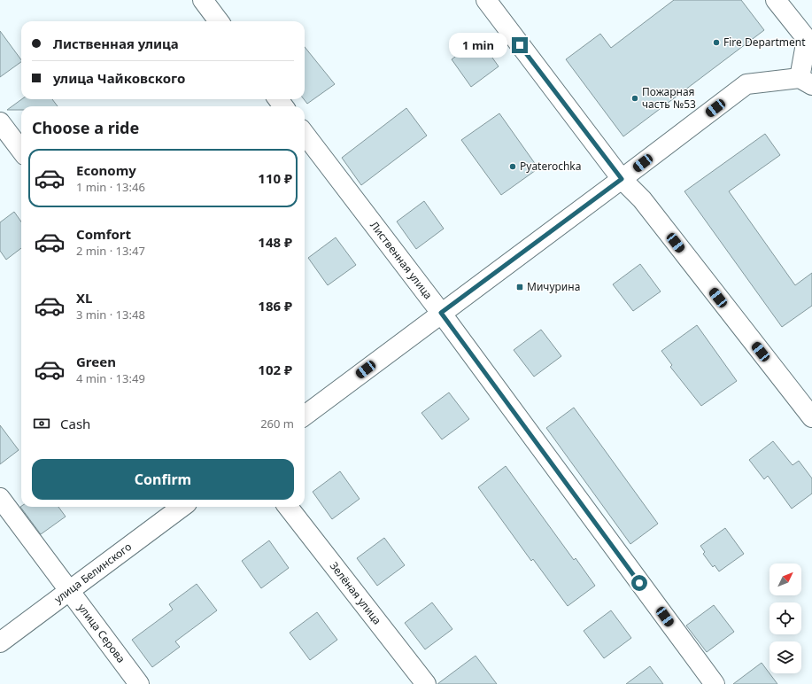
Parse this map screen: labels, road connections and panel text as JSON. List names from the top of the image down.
{
  "streets": {
    "street": [
      "Лиственная улица",
      "улица Белинского",
      "Зелёная улица",
      "улица Серова"
    ]
  },
  "crossings": [
    ["улица Белинского", "улица Серова"]
  ],
  "places": {
    "other": ["Fire Department", "Пожарная часть №53", "Pyaterochka"],
    "transit": ["Мичурина"]
  },
  "north": "top right",
  "page": {
    "banner": ["Лиственная улица", "улица Чайковского"],
    "bubble": "1 min",
    "heading": "Choose a ride",
    "list": [
      {
        "name": "Economy",
        "note": "1 min · 13:46",
        "value": "110 ₽"
      },
      {
        "name": "Comfort",
        "note": "2 min · 13:47",
        "value": "148 ₽"
      },
      {
        "name": "XL",
        "note": "3 min · 13:48",
        "value": "186 ₽"
      },
      {
        "name": "Green",
        "note": "4 min · 13:49",
        "value": "102 ₽"
      }
    ],
    "pay": ["Cash", "260 m"],
    "buttons": "Confirm"
  }
}
